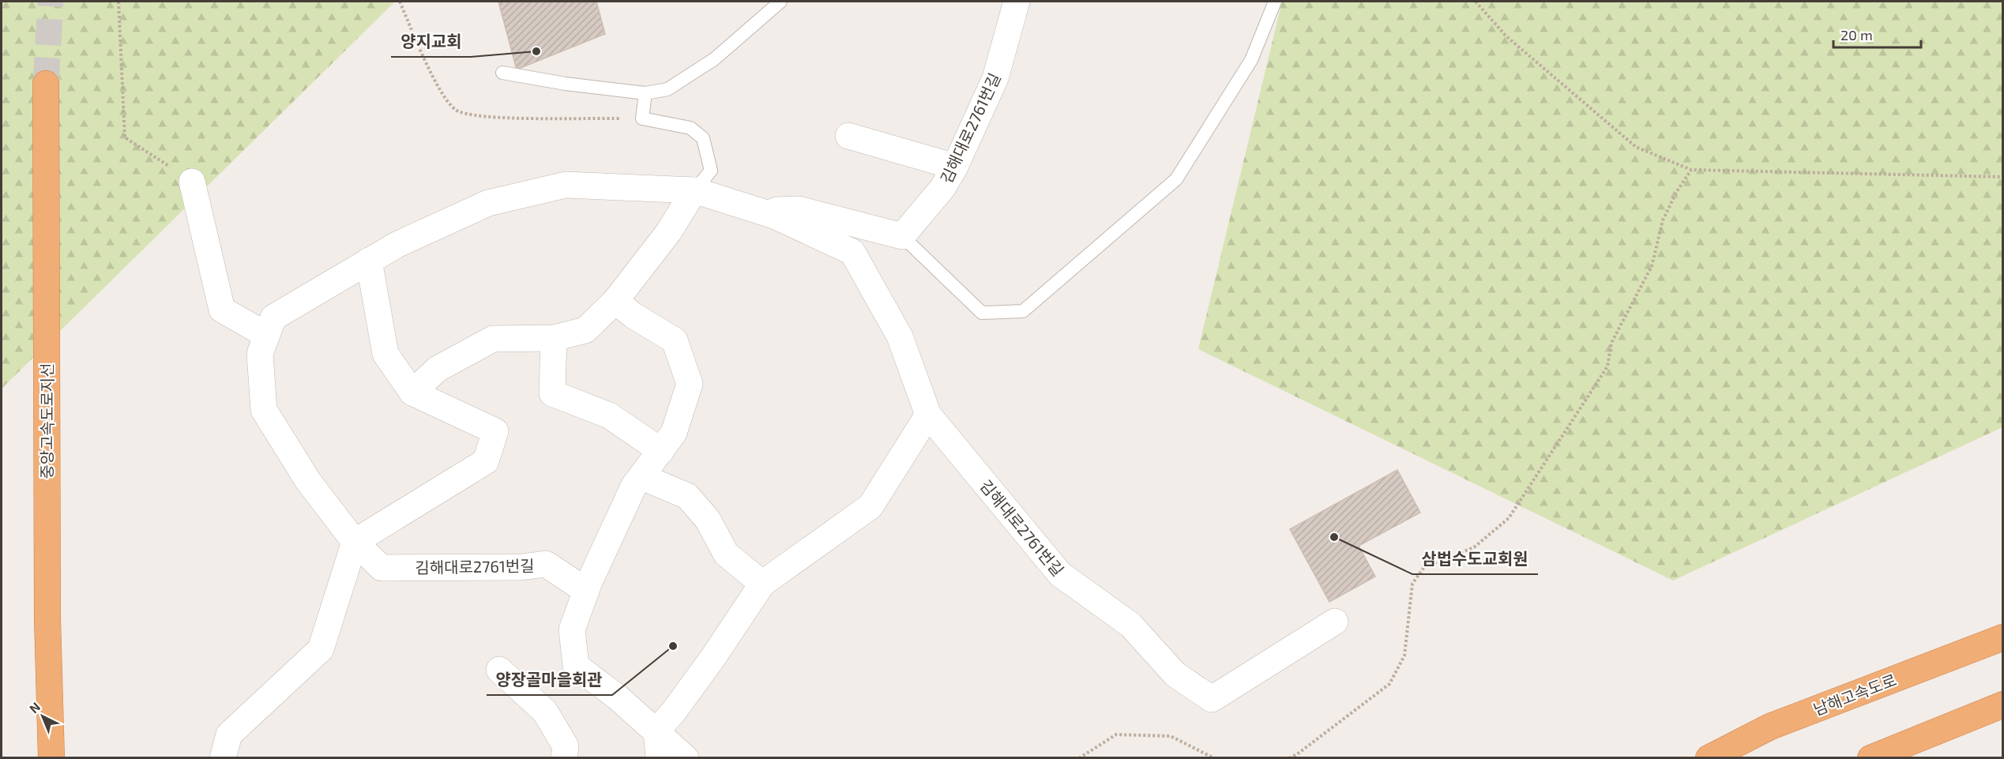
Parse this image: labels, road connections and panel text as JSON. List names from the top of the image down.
{
  "streets": {
    "highway": ["중앙고속도로지선", "남해고속도로"],
    "street": ["김해대로2761번길"]
  },
  "places": ["양지교회", "삼법수도교회원", "양장골마을회관"],
  "scale_bar": "20 m",
  "north": "top left"
}
